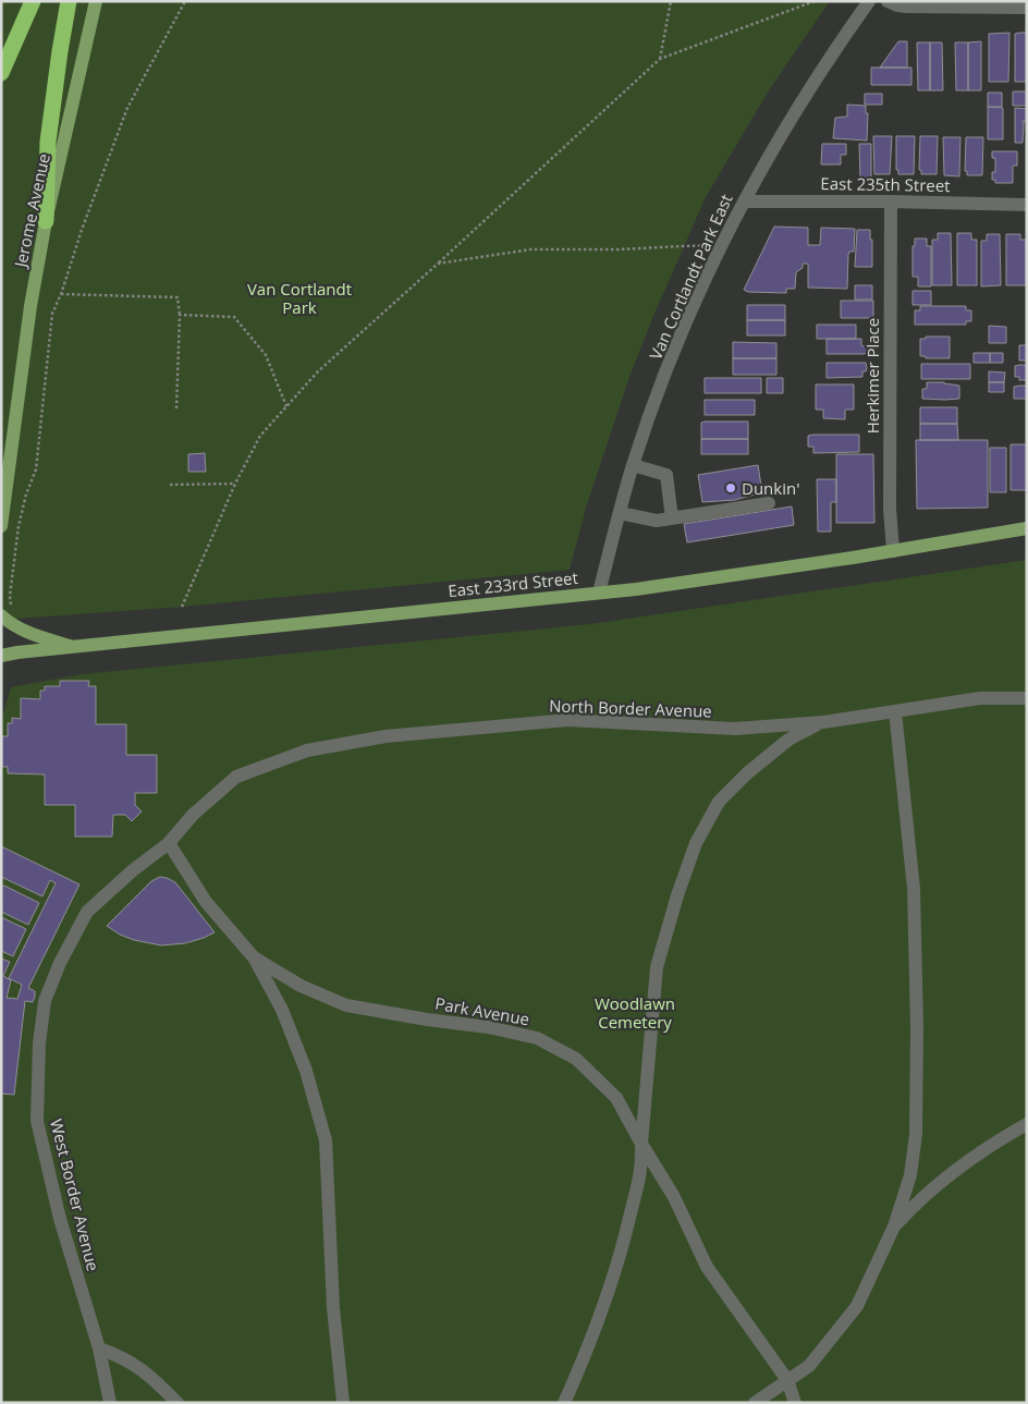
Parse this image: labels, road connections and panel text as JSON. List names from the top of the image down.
{
  "streets": {
    "main road": ["Jerome Avenue", "East 233rd Street"],
    "street": [
      "East 235th Street",
      "Van Cortlandt Park East",
      "Herkimer Place",
      "North Border Avenue",
      "Park Avenue",
      "West Border Avenue"
    ]
  },
  "crossings": [
    ["East 235th Street", "Van Cortlandt Park East"],
    ["East 235th Street", "Herkimer Place"],
    ["Van Cortlandt Park East", "East 233rd Street"],
    ["Herkimer Place", "East 233rd Street"],
    ["North Border Avenue", "Park Avenue"],
    ["North Border Avenue", "West Border Avenue"],
    ["Park Avenue", "West Border Avenue"]
  ],
  "parks": ["Van Cortlandt Park", "Woodlawn Cemetery"],
  "places": ["Dunkin'"]
}
